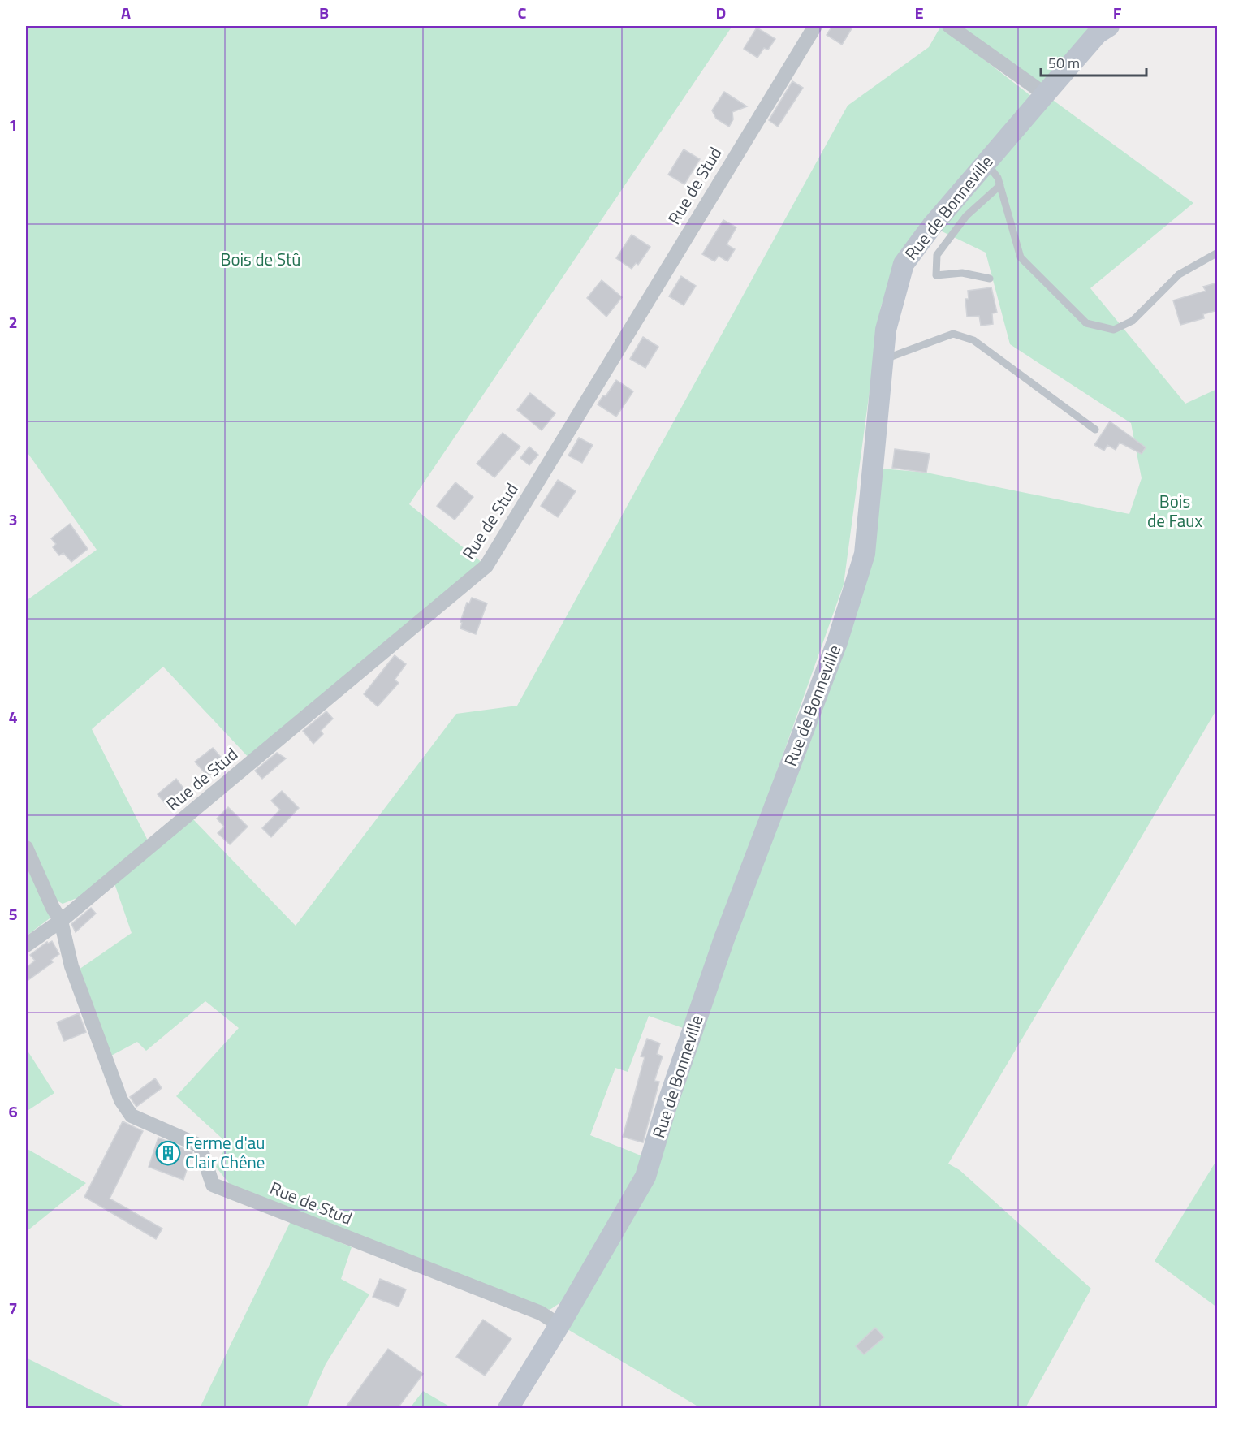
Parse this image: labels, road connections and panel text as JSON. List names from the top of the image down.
{
  "streets": {
    "street": ["Rue de Stud", "Rue de Bonneville"]
  },
  "crossings": [
    ["Rue de Stud", "Rue de Bonneville"]
  ],
  "parks": ["Bois de Stû", "Bois de Faux"],
  "places": {
    "building": ["Ferme d'au Clair Chêne"]
  },
  "scale_bar": "50 m",
  "grid": {
    "columns": [
      "A",
      "B",
      "C",
      "D",
      "E",
      "F"
    ],
    "rows": [
      "1",
      "2",
      "3",
      "4",
      "5",
      "6",
      "7"
    ]
  }
}
